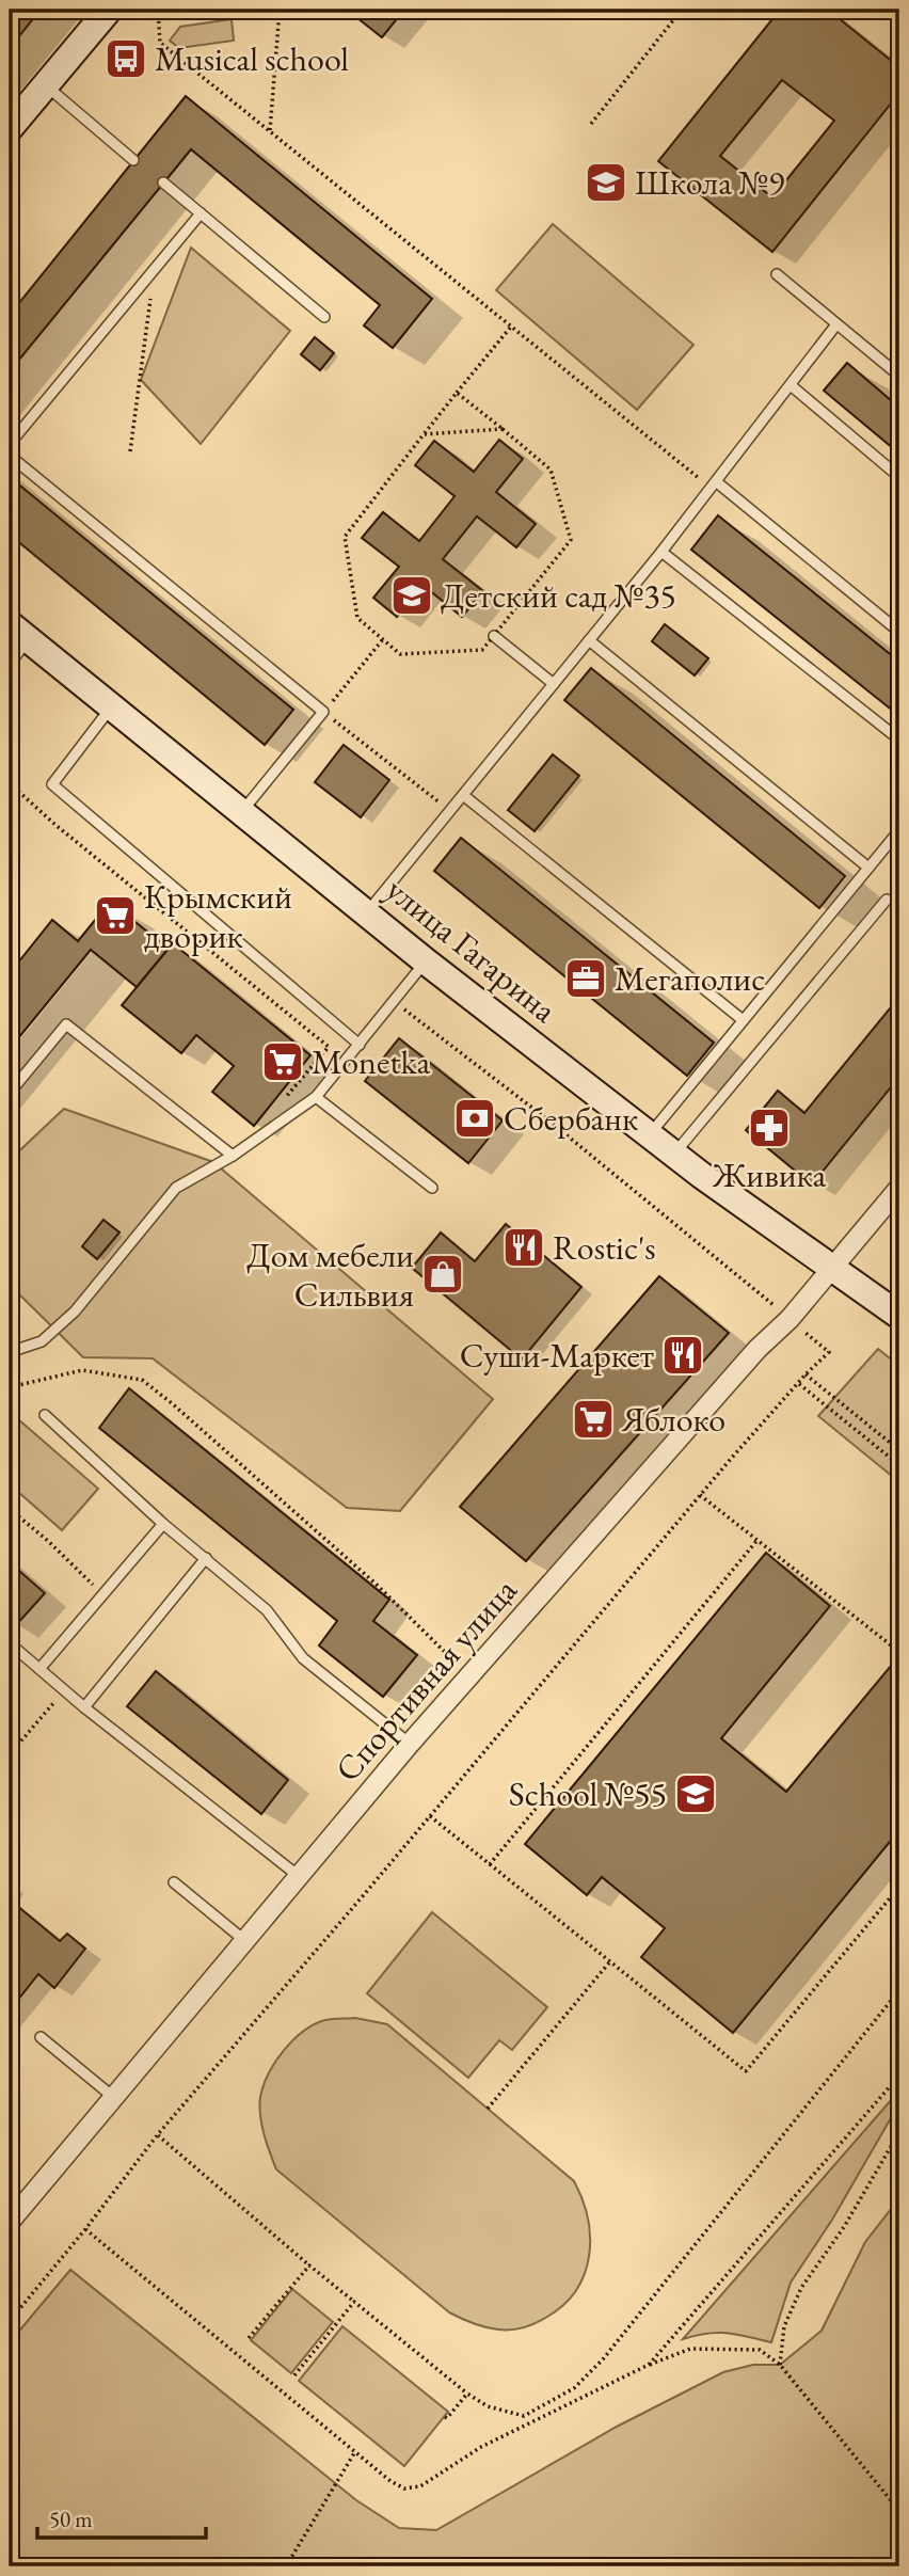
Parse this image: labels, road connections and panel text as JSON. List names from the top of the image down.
{
  "streets": {
    "street": ["улица Гагарина", "Спортивная улица"]
  },
  "crossings": [
    ["улица Гагарина", "Спортивная улица"]
  ],
  "places": {
    "bus stop": ["Musical school"],
    "school or university": ["Школа №9", "Детский сад №35", "School №55"],
    "supermarket": ["Крымский дворик", "Monetka", "Яблоко"],
    "office": ["Мегаполис"],
    "bank": ["Сбербанк"],
    "pharmacy": ["Живика"],
    "restaurant": ["Rostic's", "Суши-Маркет"],
    "shop": ["Дом мебели Сильвия"]
  },
  "scale_bar": "50 m"
}
